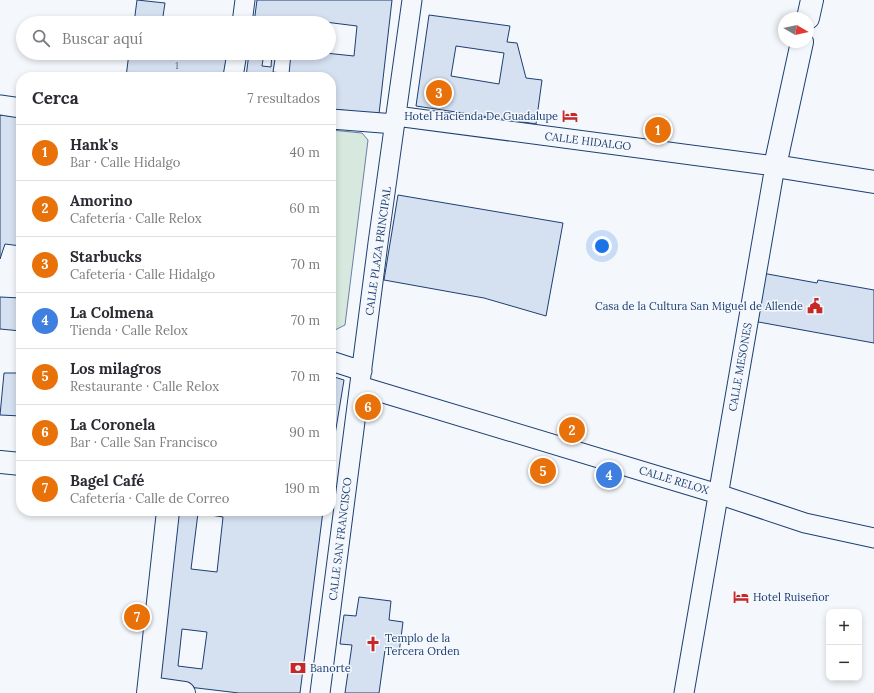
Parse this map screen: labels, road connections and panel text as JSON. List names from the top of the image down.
{
  "streets": {
    "main road": ["CALLE HIDALGO", "CALLE MESONES"],
    "street": ["CALLE PLAZA PRINCIPAL", "CALLE RELOX", "CALLE SAN FRANCISCO"]
  },
  "crossings": [
    ["CALLE HIDALGO", "CALLE PLAZA PRINCIPAL"],
    ["CALLE HIDALGO", "CALLE MESONES"],
    ["CALLE PLAZA PRINCIPAL", "CALLE RELOX"],
    ["CALLE PLAZA PRINCIPAL", "CALLE SAN FRANCISCO"],
    ["CALLE MESONES", "CALLE RELOX"],
    ["CALLE RELOX", "CALLE SAN FRANCISCO"]
  ],
  "places": {
    "hotel": ["Hotel Hacienda De Guadalupe", "Hotel Ruiseñor"],
    "public building": ["Casa de la Cultura San Miguel de Allende"],
    "church": ["Templo de la Tercera Orden"],
    "bank": ["Banorte"]
  },
  "house_numbers": ["1"],
  "north": "right",
  "page": {
    "search": "Buscar aquí",
    "heading": ["Cerca", "7 resultados"],
    "pins": [
      "3",
      "1",
      "6",
      "2",
      "5",
      "4",
      "7"
    ],
    "list": [
      {
        "mark": "1",
        "name": "Hank's",
        "note": "Bar · Calle Hidalgo",
        "value": "40 m"
      },
      {
        "mark": "2",
        "name": "Amorino",
        "note": "Cafetería · Calle Relox",
        "value": "60 m"
      },
      {
        "mark": "3",
        "name": "Starbucks",
        "note": "Cafetería · Calle Hidalgo",
        "value": "70 m"
      },
      {
        "mark": "4",
        "name": "La Colmena",
        "note": "Tienda · Calle Relox",
        "value": "70 m"
      },
      {
        "mark": "5",
        "name": "Los milagros",
        "note": "Restaurante · Calle Relox",
        "value": "70 m"
      },
      {
        "mark": "6",
        "name": "La Coronela",
        "note": "Bar · Calle San Francisco",
        "value": "90 m"
      },
      {
        "mark": "7",
        "name": "Bagel Café",
        "note": "Cafetería · Calle de Correo",
        "value": "190 m"
      }
    ],
    "map_buttons": ["+", "−"]
  }
}
